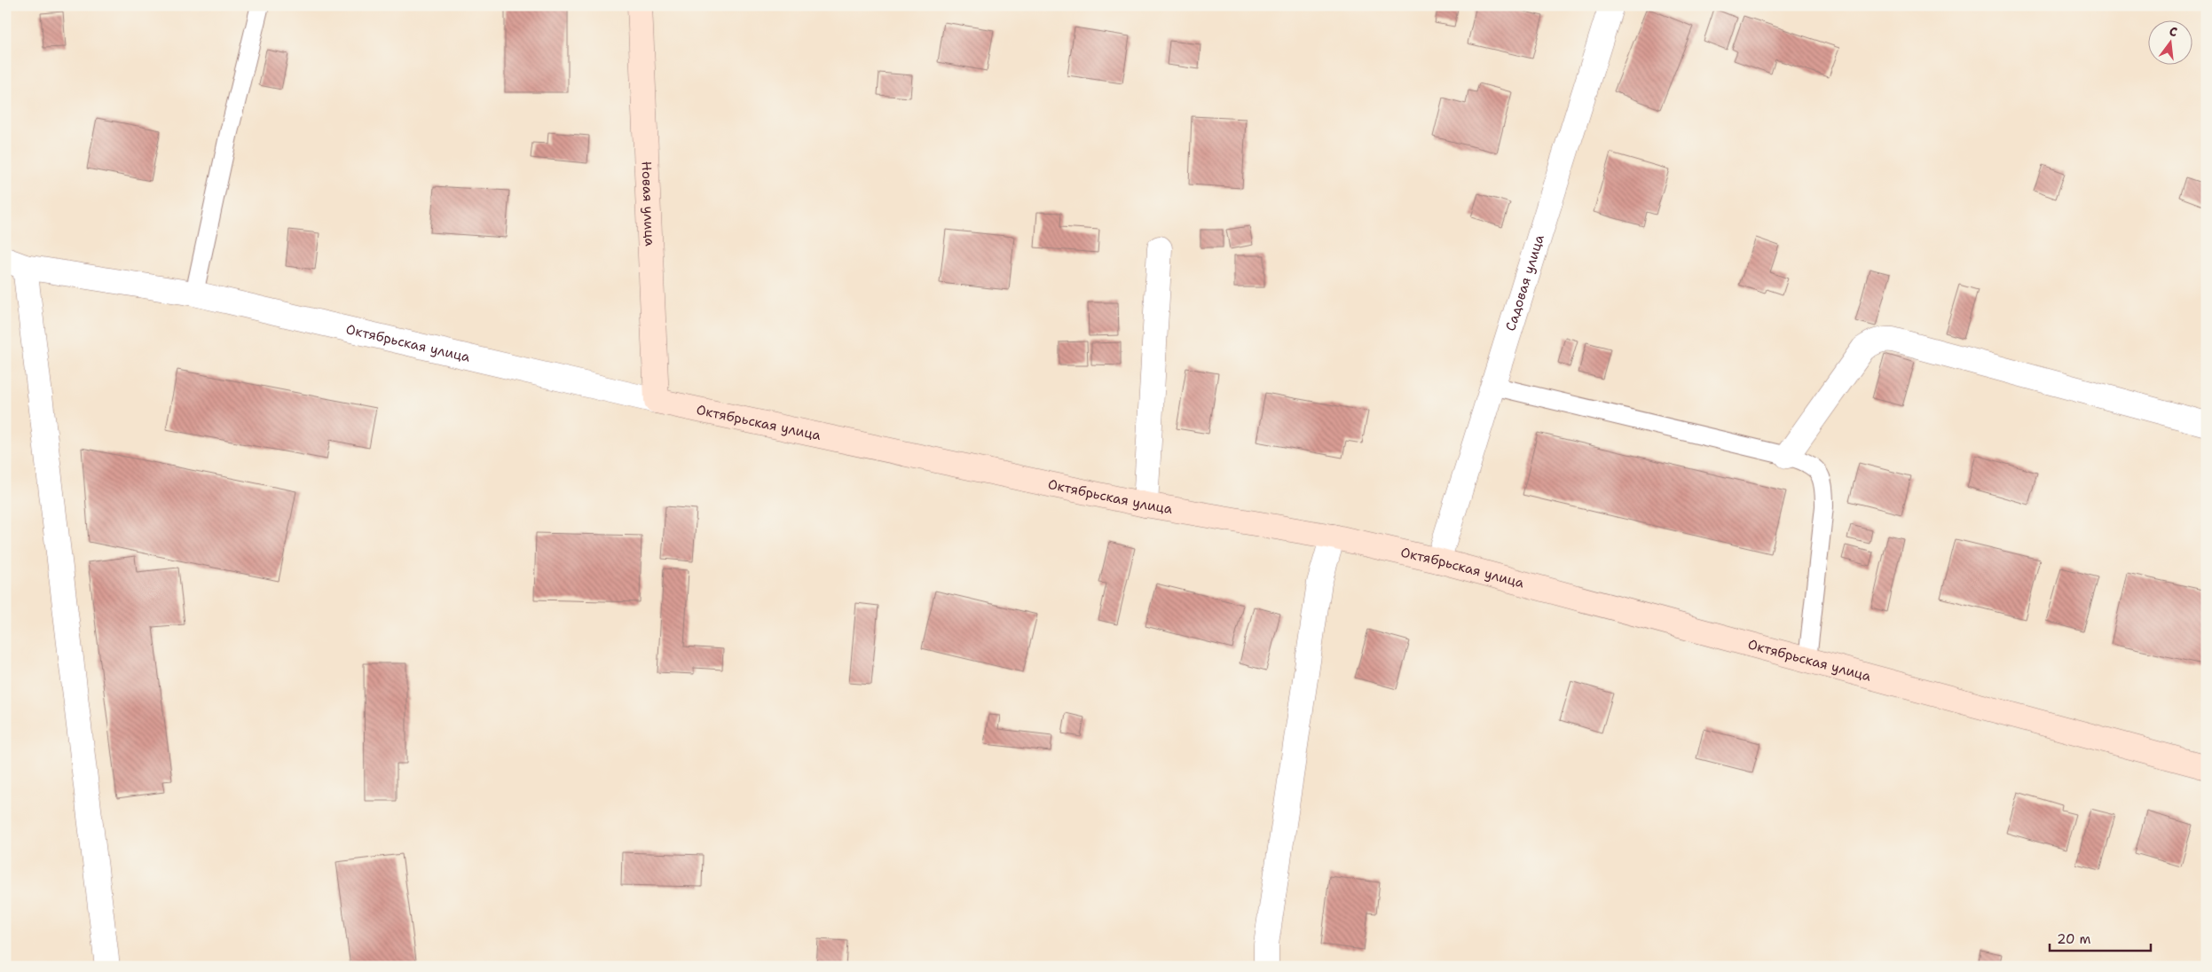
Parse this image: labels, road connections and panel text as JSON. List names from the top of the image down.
{
  "streets": {
    "street": ["Новая улица", "Садовая улица", "Октябрьская улица"]
  },
  "crossings": [
    ["Новая улица", "Октябрьская улица"],
    ["Садовая улица", "Октябрьская улица"]
  ],
  "scale_bar": "20 m",
  "north": "top"
}
